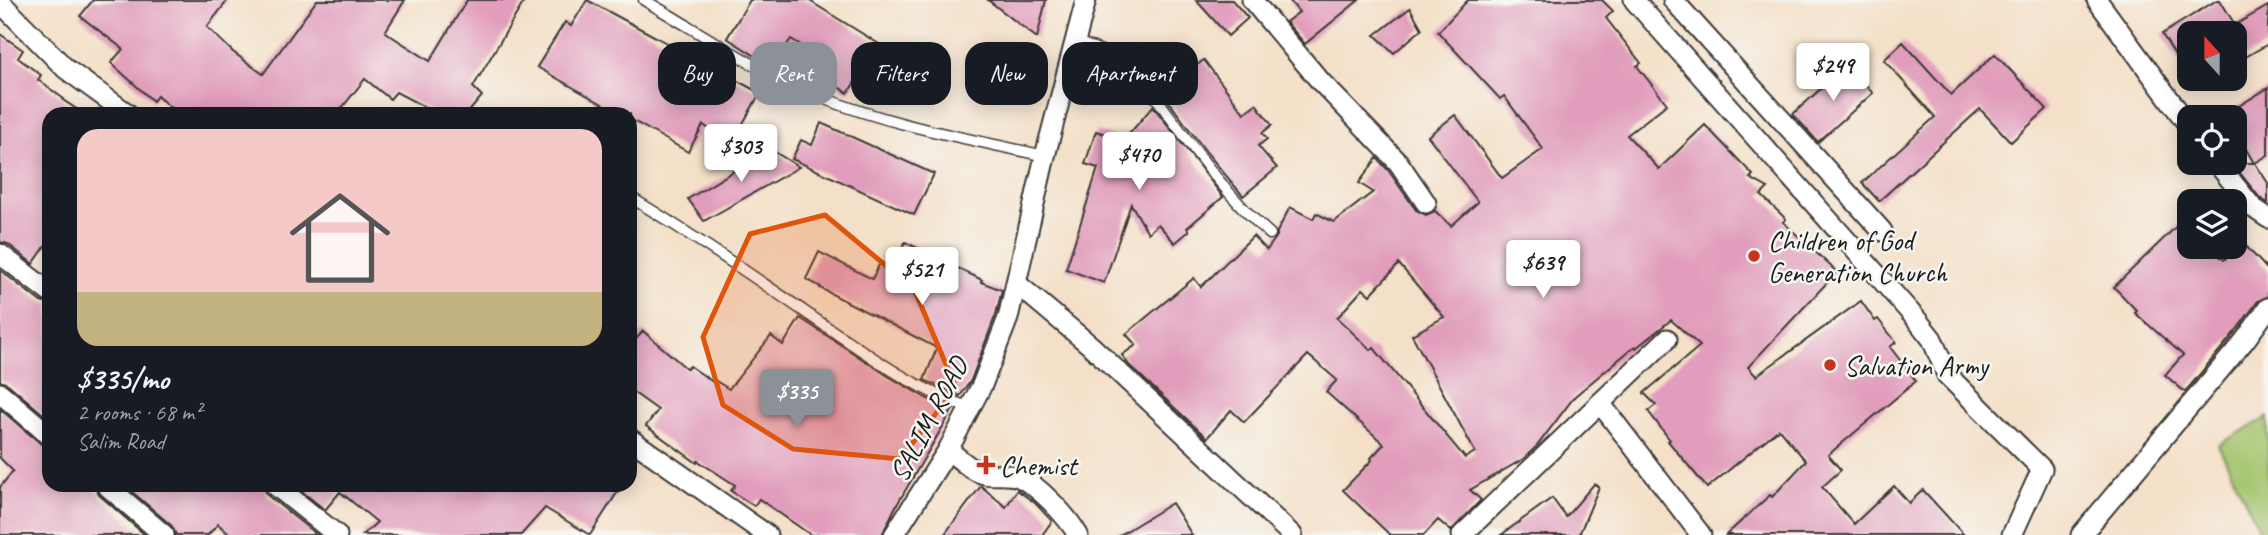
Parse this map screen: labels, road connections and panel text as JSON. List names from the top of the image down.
{
  "streets": {
    "street": ["SALIM ROAD"]
  },
  "places": {
    "other": ["Children of God Generation Church", "Salvation Army"],
    "health": ["Chemist"]
  },
  "north": "top",
  "page": {
    "chip": [
      "Buy",
      "Rent",
      "Filters",
      "New",
      "Apartment"
    ],
    "price": [
      "$249",
      "$303",
      "$470",
      "$639",
      "$521",
      "$335"
    ],
    "list": [
      {
        "name": "$335/mo",
        "note": "2 rooms · 68 m² · Salim Road"
      }
    ]
  }
}
